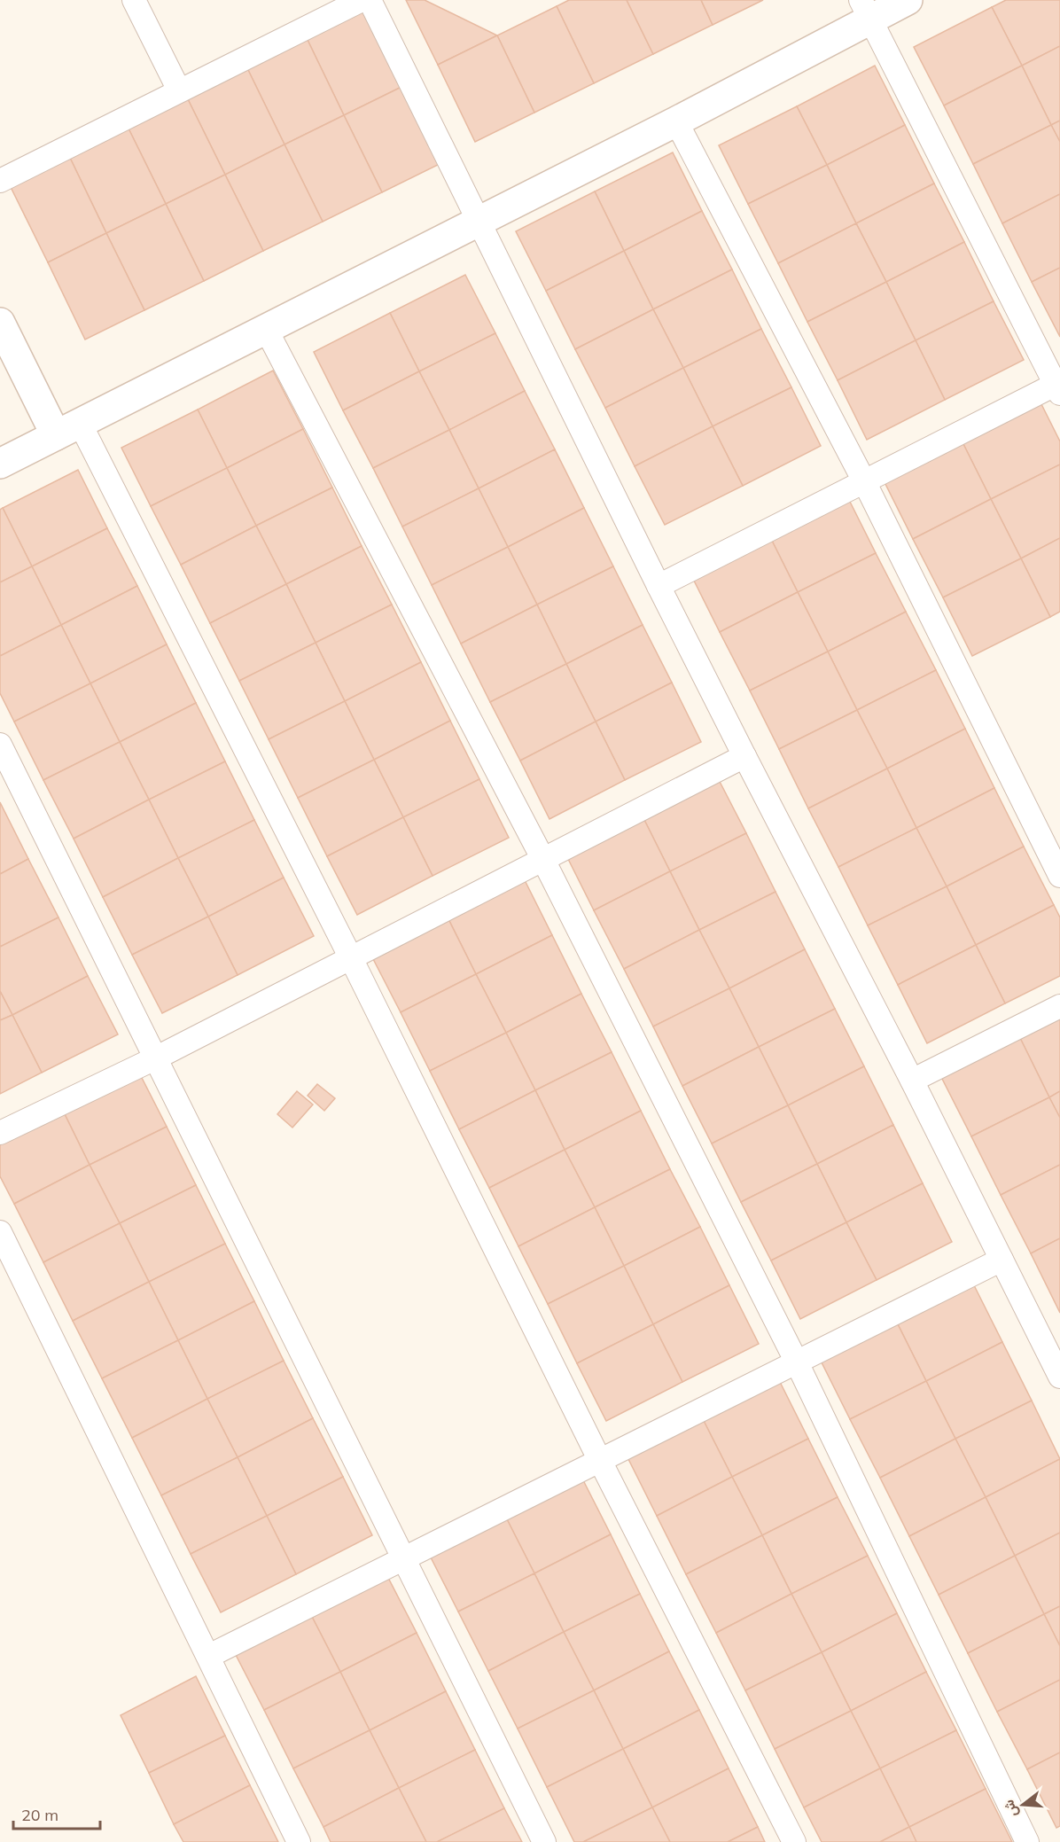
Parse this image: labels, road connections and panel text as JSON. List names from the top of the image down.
{
  "scale_bar": "20 m",
  "north": "left"
}
